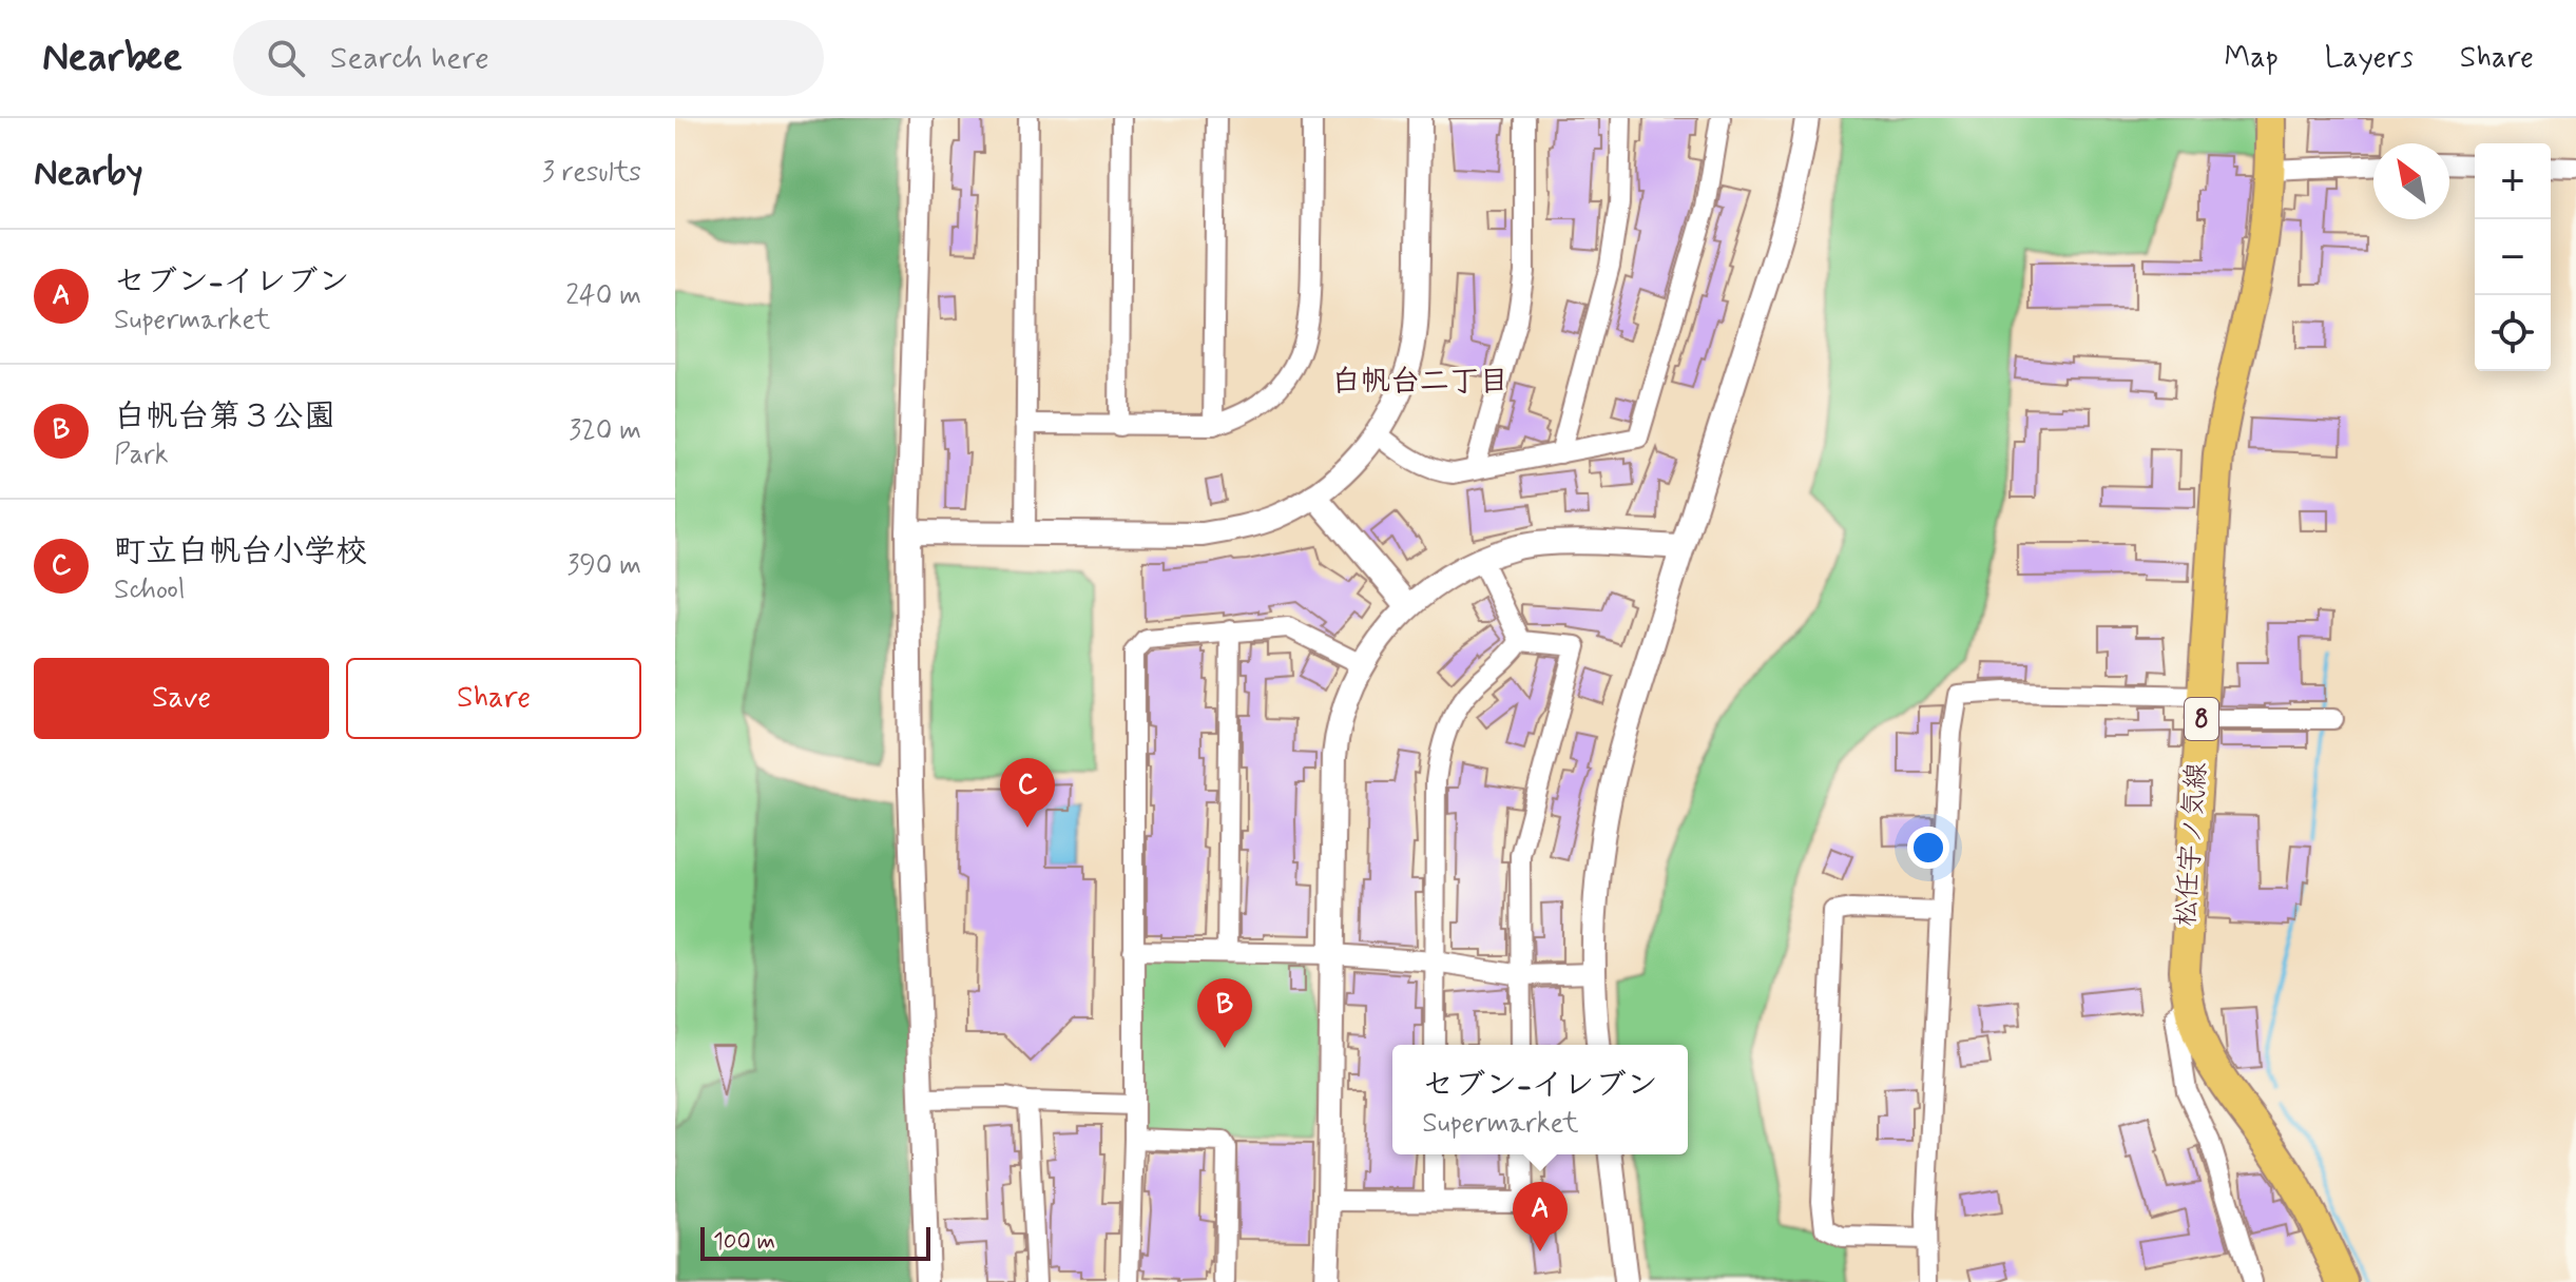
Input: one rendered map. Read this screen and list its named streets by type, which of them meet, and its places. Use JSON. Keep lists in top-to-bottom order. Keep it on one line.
{"streets":{"main road":["8","松任宇ノ気線"]},"districts":["白帆台二丁目"],"scale_bar":"100 m","north":"top left","page":{"header":"Nearbee","search":"Search here","nav":["Map","Layers","Share"],"heading":["Nearby","3 results"],"map_buttons":["+","−"],"list":[{"mark":"A","name":"セブン-イレブン","note":"Supermarket","value":"240 m"},{"mark":"B","name":"白帆台第３公園","note":"Park","value":"320 m"},{"mark":"C","name":"町立白帆台小学校","note":"School","value":"390 m"}],"buttons":["Save","Share"],"pins":["C","B","A"],"popup":["セブン-イレブン","Supermarket"],"scale":"100 m"}}
